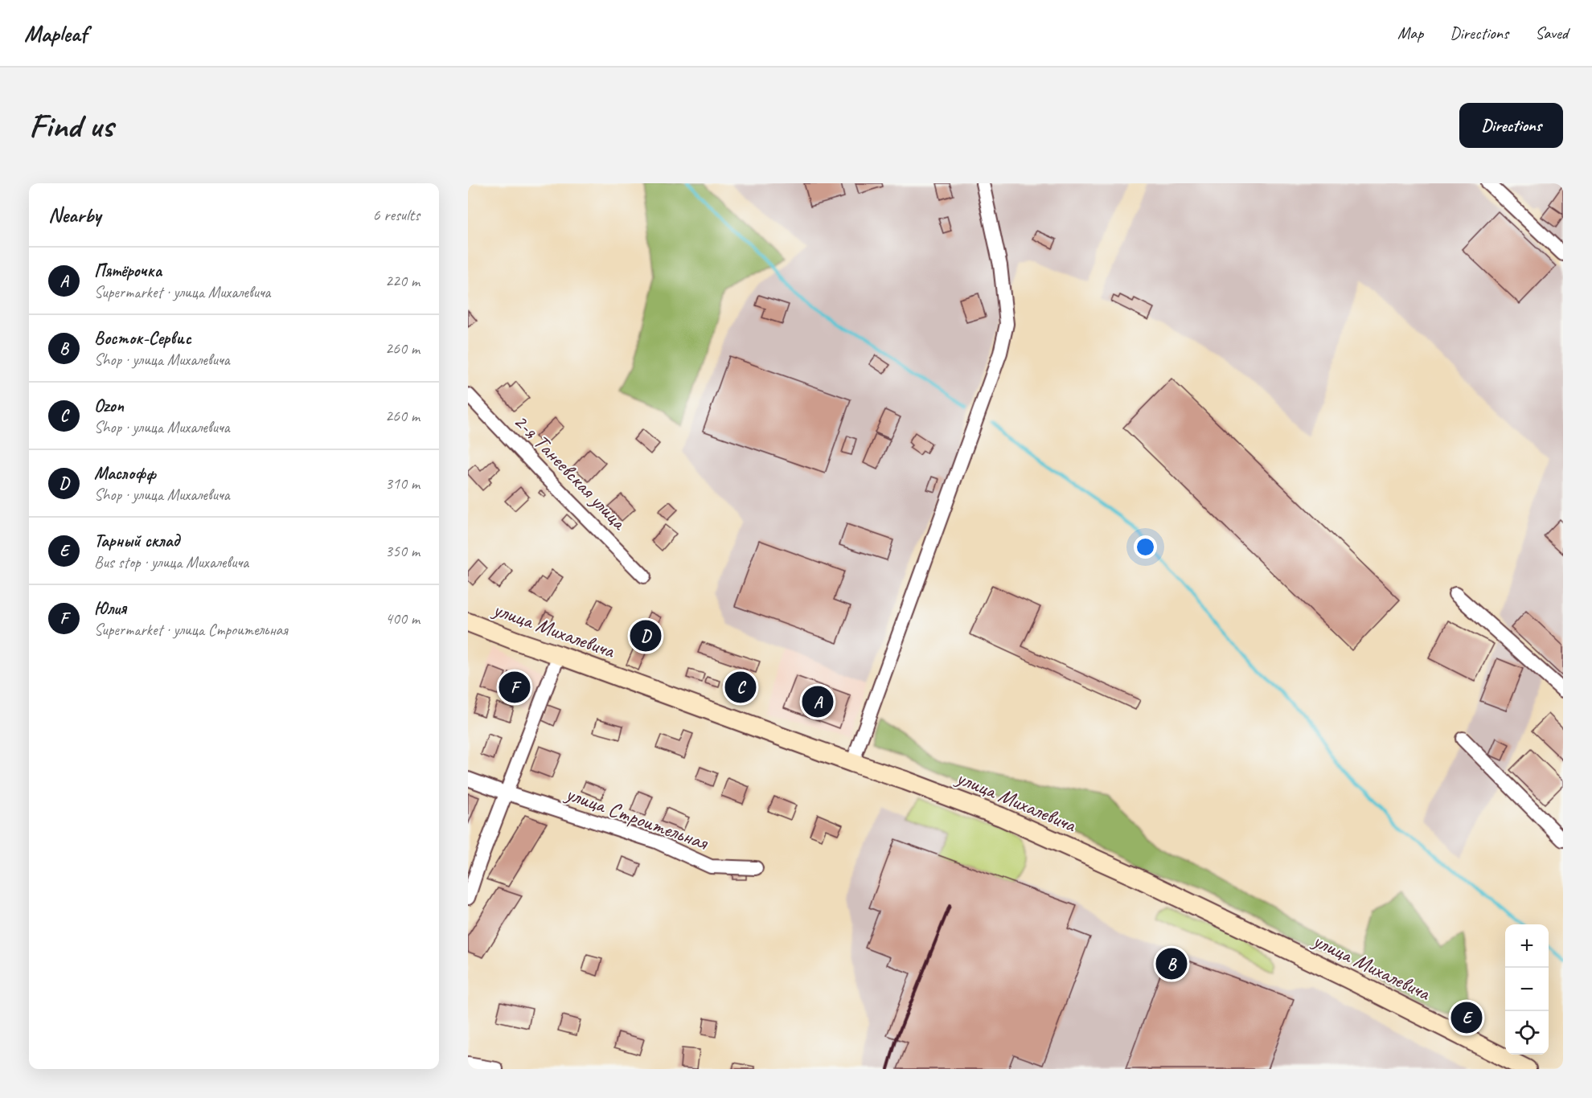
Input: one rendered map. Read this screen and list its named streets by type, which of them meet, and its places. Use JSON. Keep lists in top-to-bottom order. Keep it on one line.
{"streets":{"street":["2-я Танеевская улица","улица Михалевича","улица Строительная"]},"page":{"header":"Mapleaf","nav":["Map","Directions","Saved"],"buttons":"Directions","title":"Find us","heading":["Nearby","6 results"],"list":[{"mark":"A","name":"Пятёрочка","note":"Supermarket · улица Михалевича","value":"220 m"},{"mark":"B","name":"Восток-Сервис","note":"Shop · улица Михалевича","value":"260 m"},{"mark":"C","name":"Ozon","note":"Shop · улица Михалевича","value":"260 m"},{"mark":"D","name":"Маслофф","note":"Shop · улица Михалевича","value":"310 m"},{"mark":"E","name":"Тарный склад","note":"Bus stop · улица Михалевича","value":"350 m"},{"mark":"F","name":"Юлия","note":"Supermarket · улица Строительная","value":"400 m"}],"pins":["D","C","F","A","B","E"],"map_buttons":["+","−"]}}
